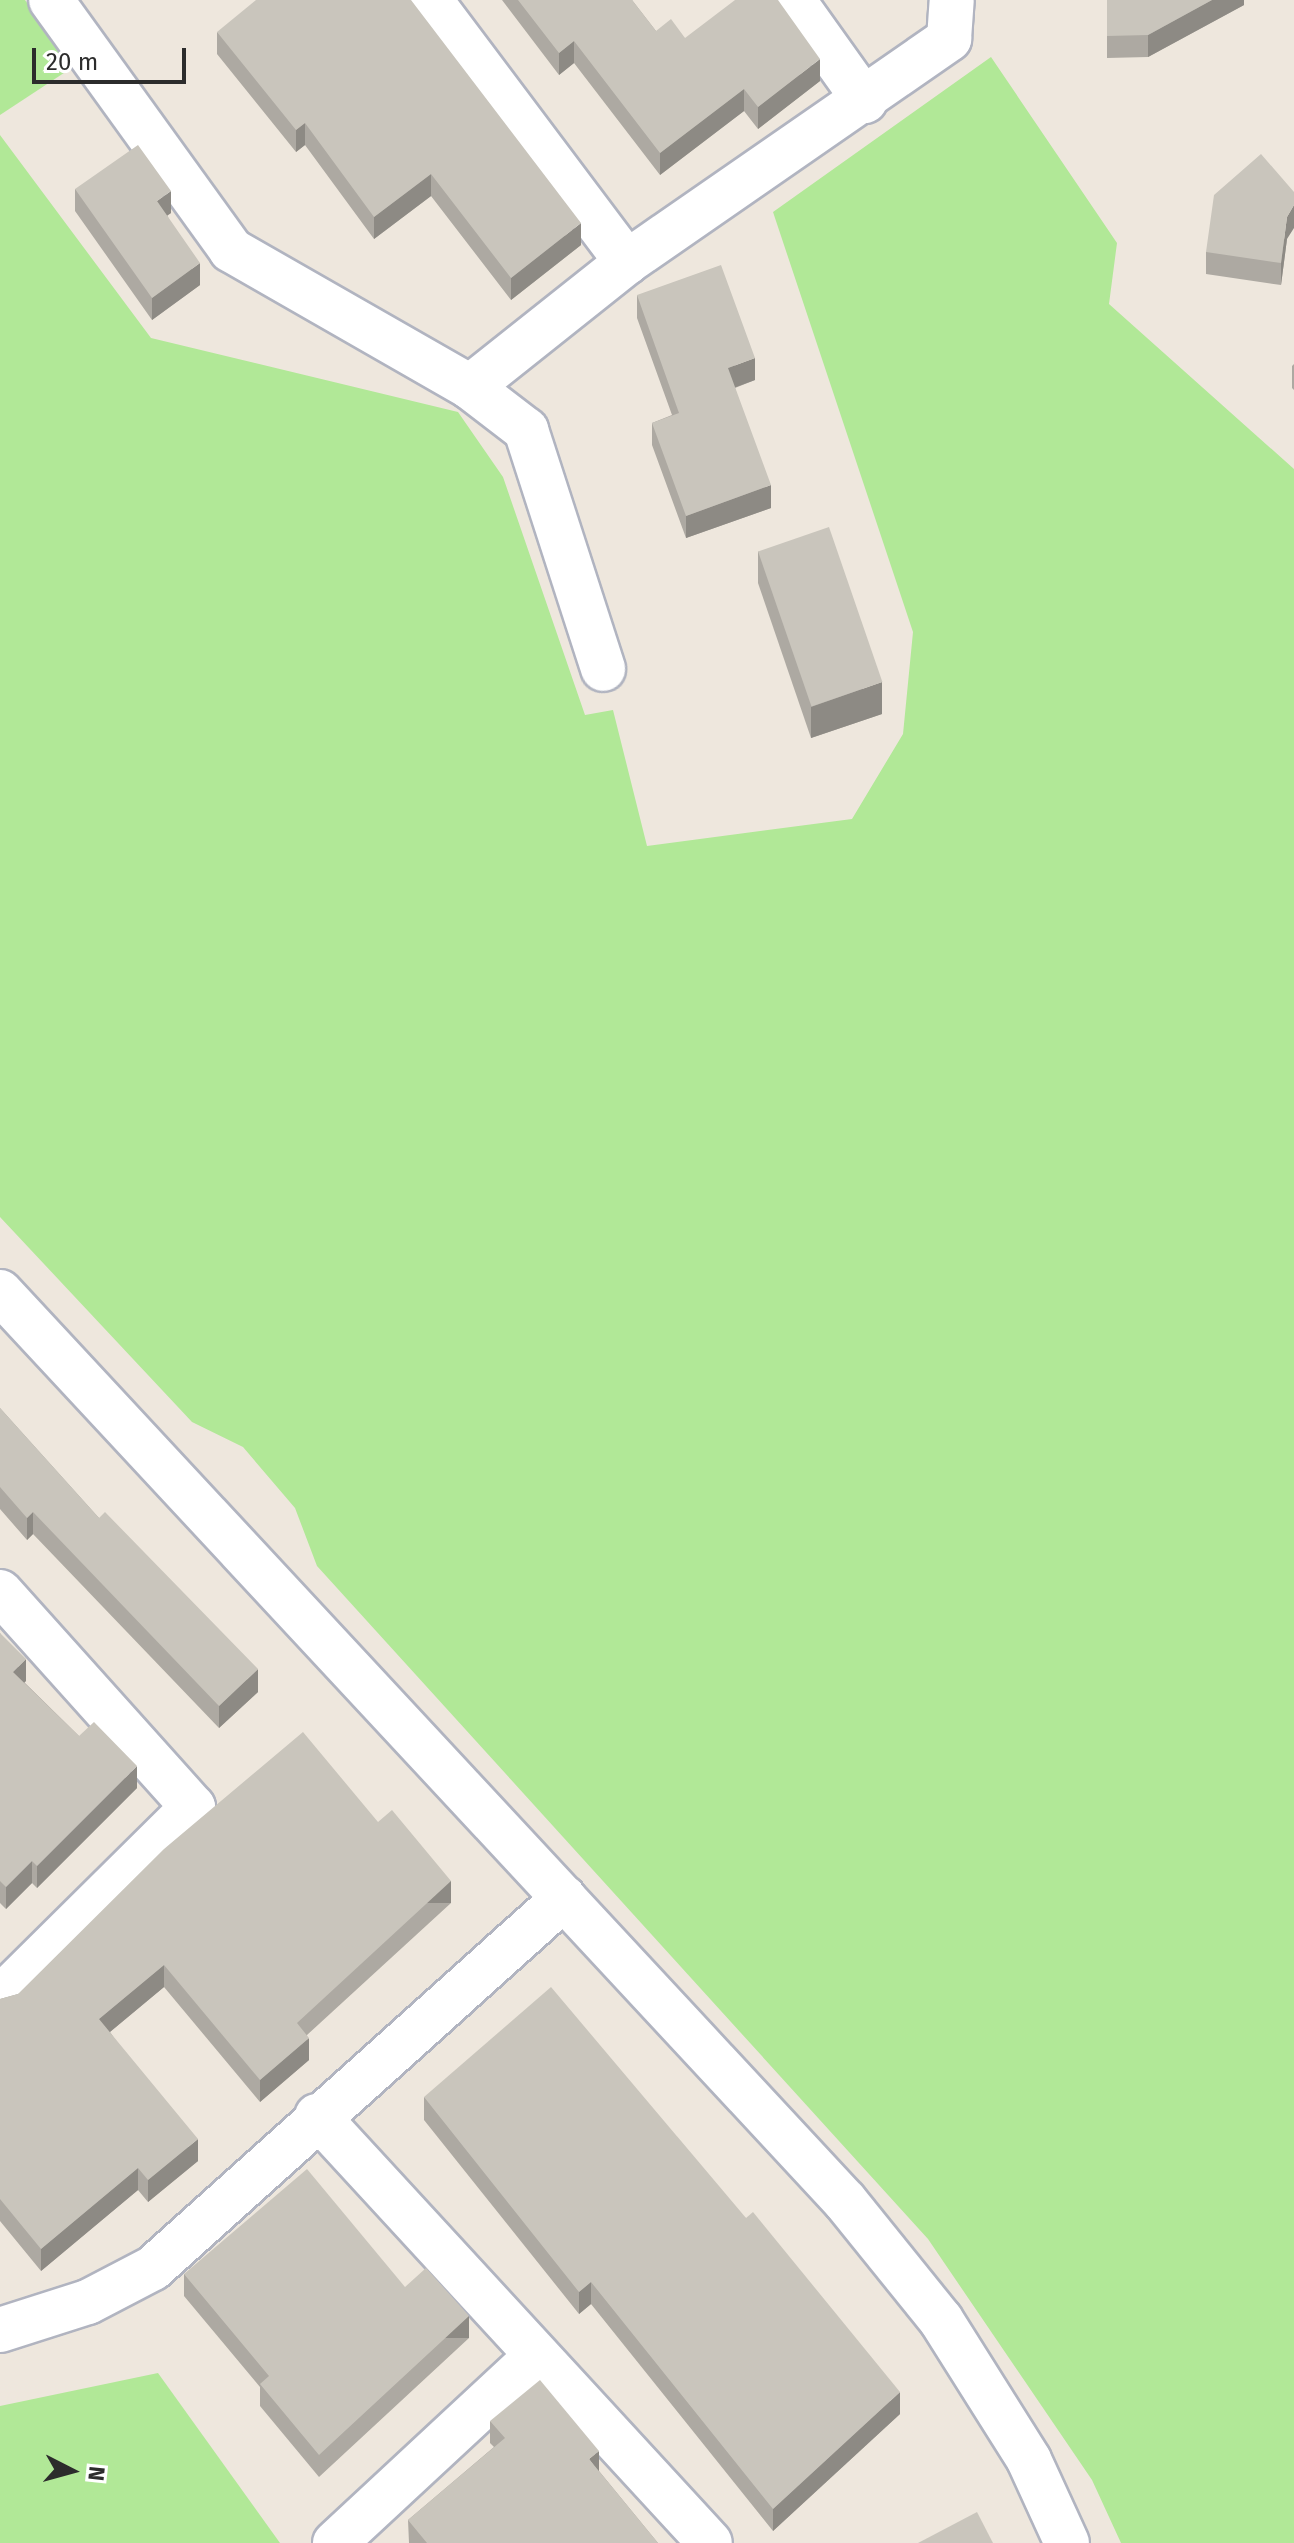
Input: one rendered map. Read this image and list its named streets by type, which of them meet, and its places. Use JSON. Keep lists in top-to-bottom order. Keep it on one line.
{"scale_bar":"20 m","north":"right"}
